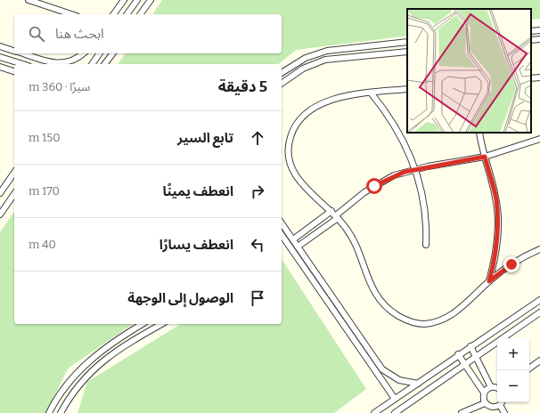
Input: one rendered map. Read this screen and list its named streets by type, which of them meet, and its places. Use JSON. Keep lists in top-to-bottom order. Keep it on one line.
{"page":{"search":"ابحث هنا","heading":["5 دقيقة","سيرًا · 360 m"],"list":[["تابع السير","150 m"],["انعطف يمينًا","170 m"],["انعطف يسارًا","40 m"],"الوصول إلى الوجهة"],"map_buttons":["+","−"]}}
